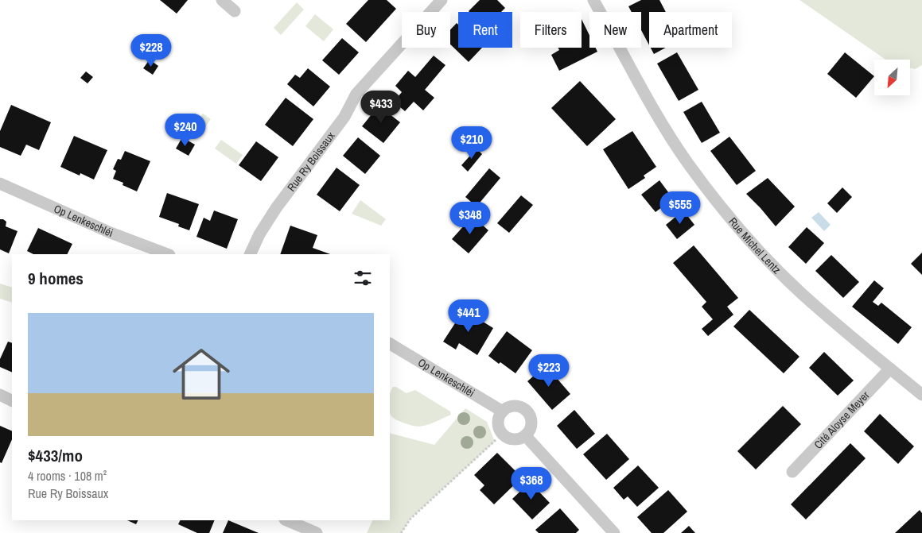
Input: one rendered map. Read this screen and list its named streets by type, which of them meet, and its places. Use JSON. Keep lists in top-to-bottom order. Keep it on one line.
{"streets":{"street":["Rue Ry Boissaux","Op Lenkeschléi","Rue Michel Lentz","Cité Aloyse Meyer"]},"crossings":[["Rue Michel Lentz","Cité Aloyse Meyer"]],"north":"bottom left","page":{"chip":["Buy","Rent","Filters","New","Apartment"],"price":["$228","$433","$240","$210","$555","$348","$441","$223","$368"],"heading":"9 homes","list":[{"name":"$433/mo","note":"4 rooms · 108 m² · Rue Ry Boissaux"}]}}
